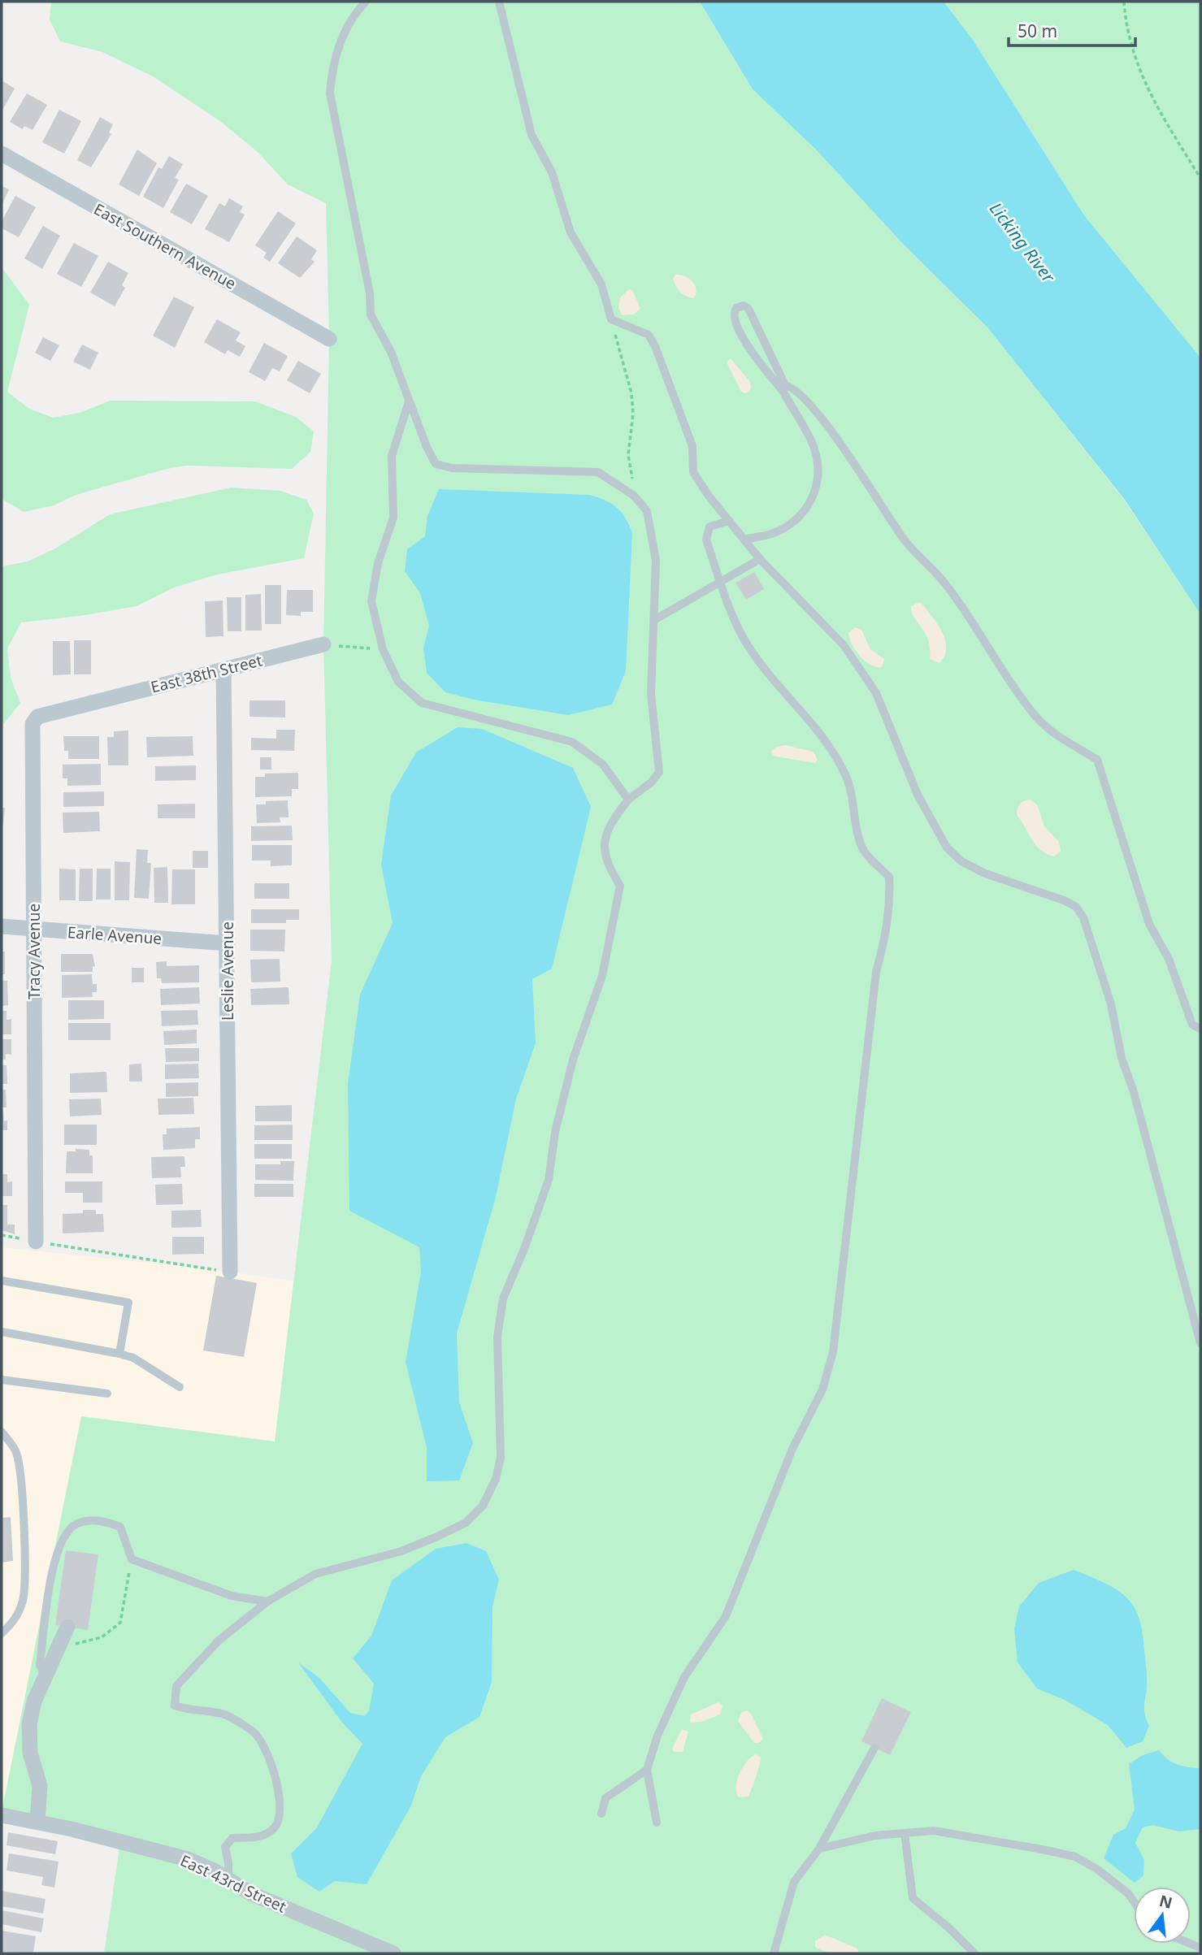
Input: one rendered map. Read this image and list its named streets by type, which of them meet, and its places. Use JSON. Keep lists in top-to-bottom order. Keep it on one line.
{"streets":{"street":["East Southern Avenue","East 38th Street","Earle Avenue","Tracy Avenue","Leslie Avenue","East 43rd Street"]},"crossings":[["East 38th Street","Tracy Avenue"],["East 38th Street","Leslie Avenue"],["Earle Avenue","Tracy Avenue"],["Earle Avenue","Leslie Avenue"]],"water":["Licking River"],"scale_bar":"50 m","north":"top"}
